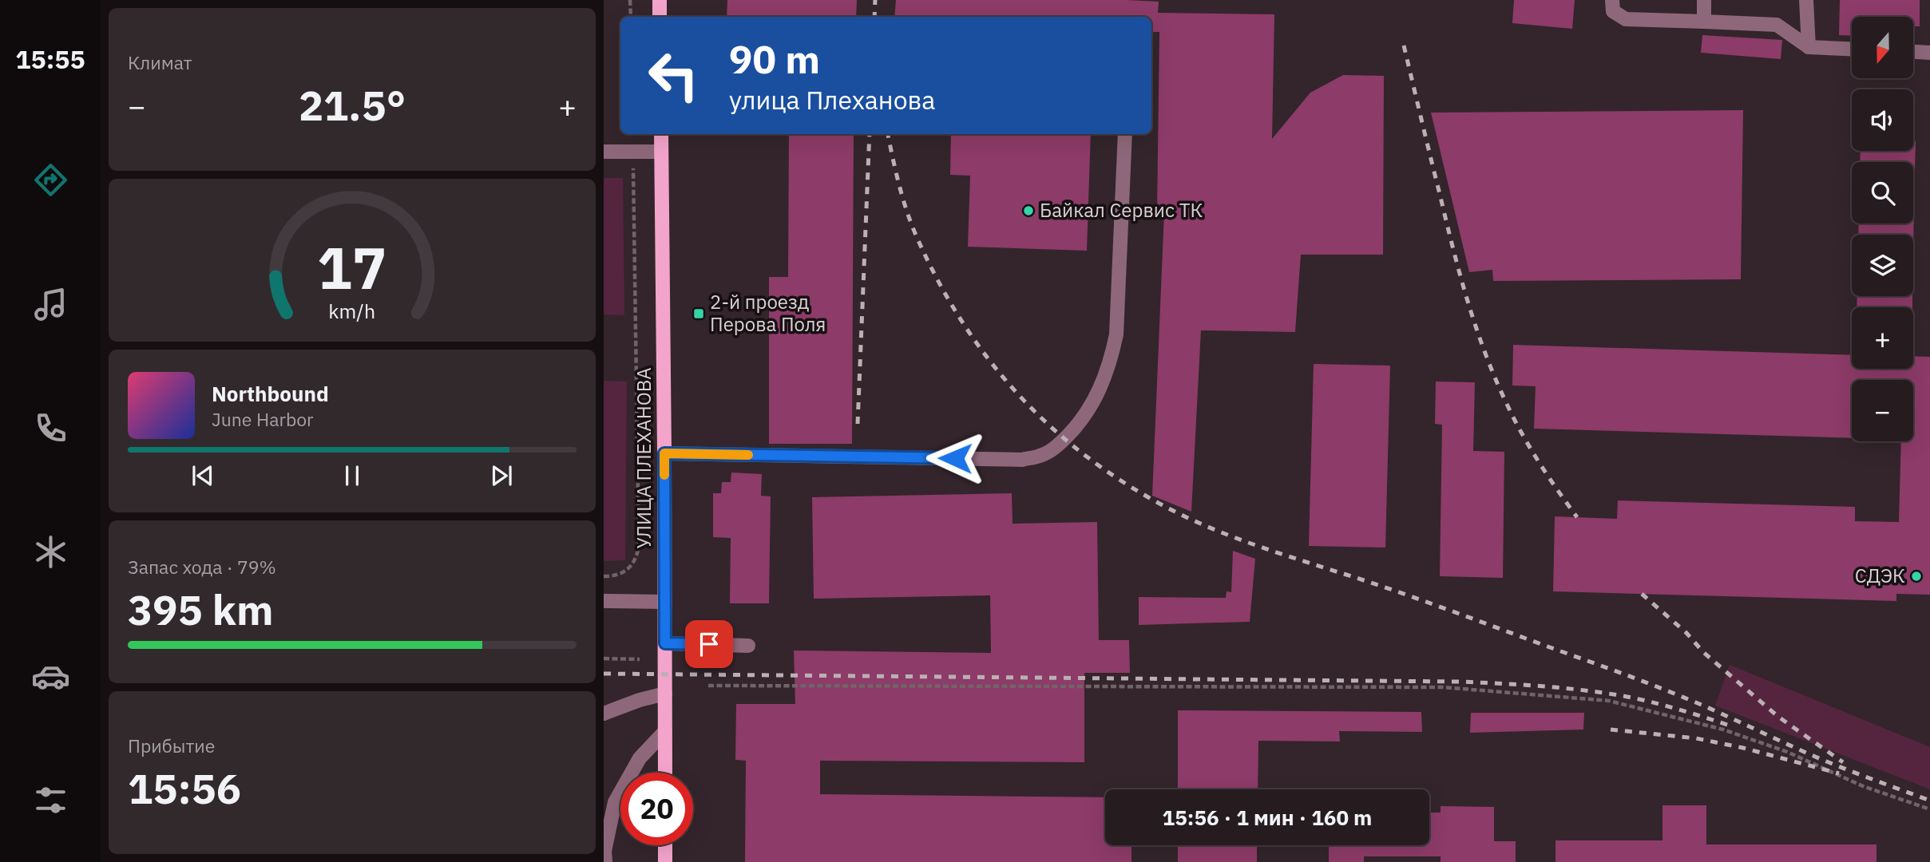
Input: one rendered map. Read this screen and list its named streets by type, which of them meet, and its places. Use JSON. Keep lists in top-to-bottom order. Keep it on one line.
{"streets":{"main road":["УЛИЦА ПЛЕХАНОВА"]},"places":{"other":["Байкал Сервис ТК","СДЭК"],"transit":["2-й проезд Перова Поля"]},"north":"bottom","page":{"tabs":"15:55","tile":["Климат",["Запас хода · 79%","395 km"],["Прибытие","15:56"]],"map_buttons":["+","−"],"turn":["90 m","улица Плеханова"],"heat":["−","21.5°","+"],"song":["Northbound","June Harbor"],"limit":"20","trip":"15:56 · 1 мин · 160 m","gauge":["17","km/h"]}}
